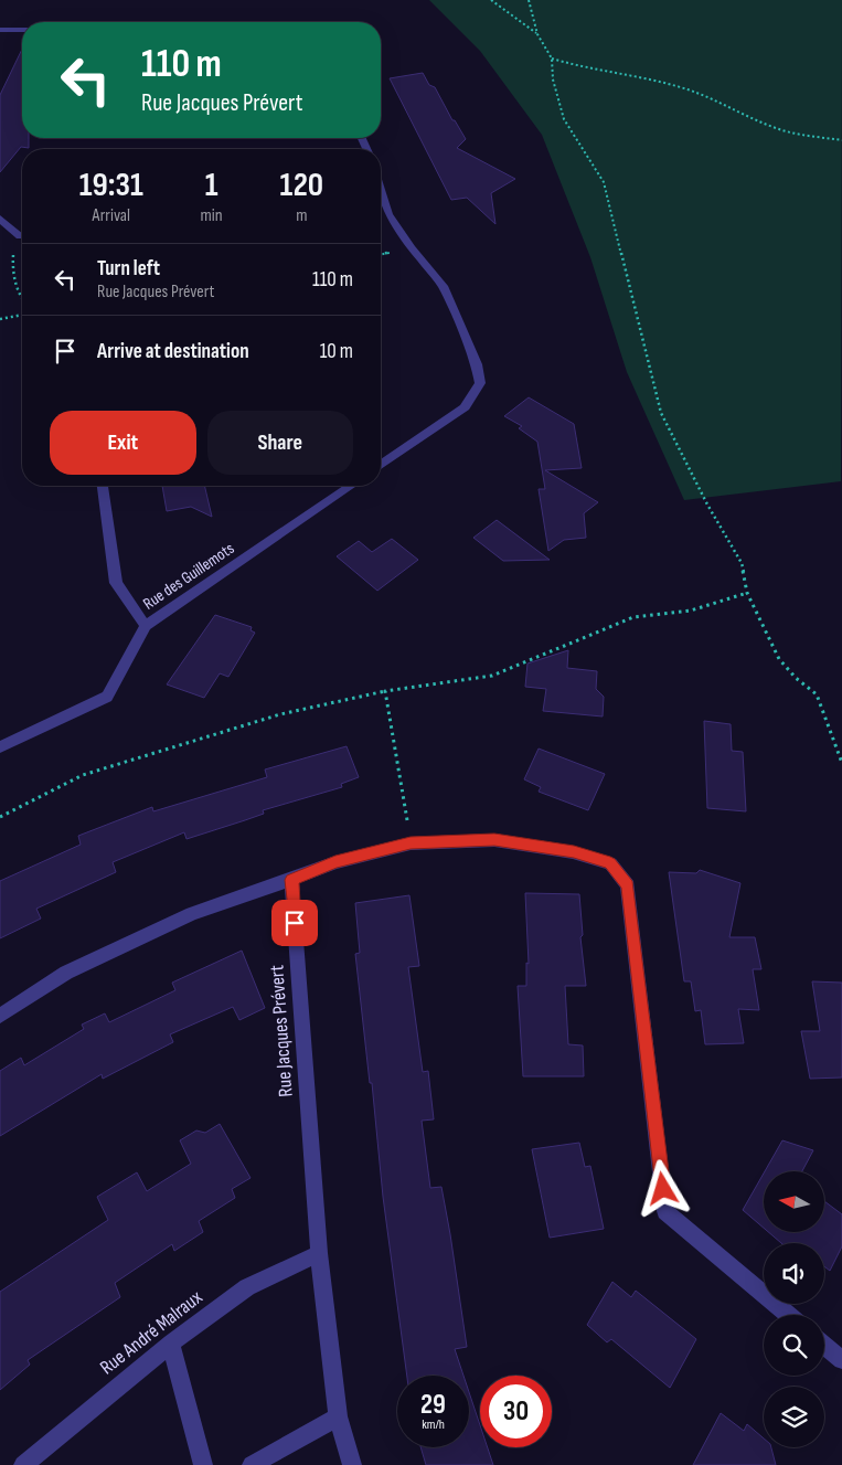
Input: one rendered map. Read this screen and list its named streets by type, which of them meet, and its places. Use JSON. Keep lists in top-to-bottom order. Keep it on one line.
{"streets":{"street":["Rue des Guillemots","Rue Jacques Prévert","Rue André Malraux"]},"crossings":[["Rue Jacques Prévert","Rue André Malraux"]],"north":"left","page":{"turn":["110 m","Rue Jacques Prévert"],"eta":["19:31","Arrival","1","min","120","m"],"list":[{"name":"Turn left","note":"Rue Jacques Prévert","value":"110 m"},{"name":"Arrive at destination","value":"10 m"}],"buttons":["Exit","Share"],"speed":"29 km/h","limit":"30"}}
